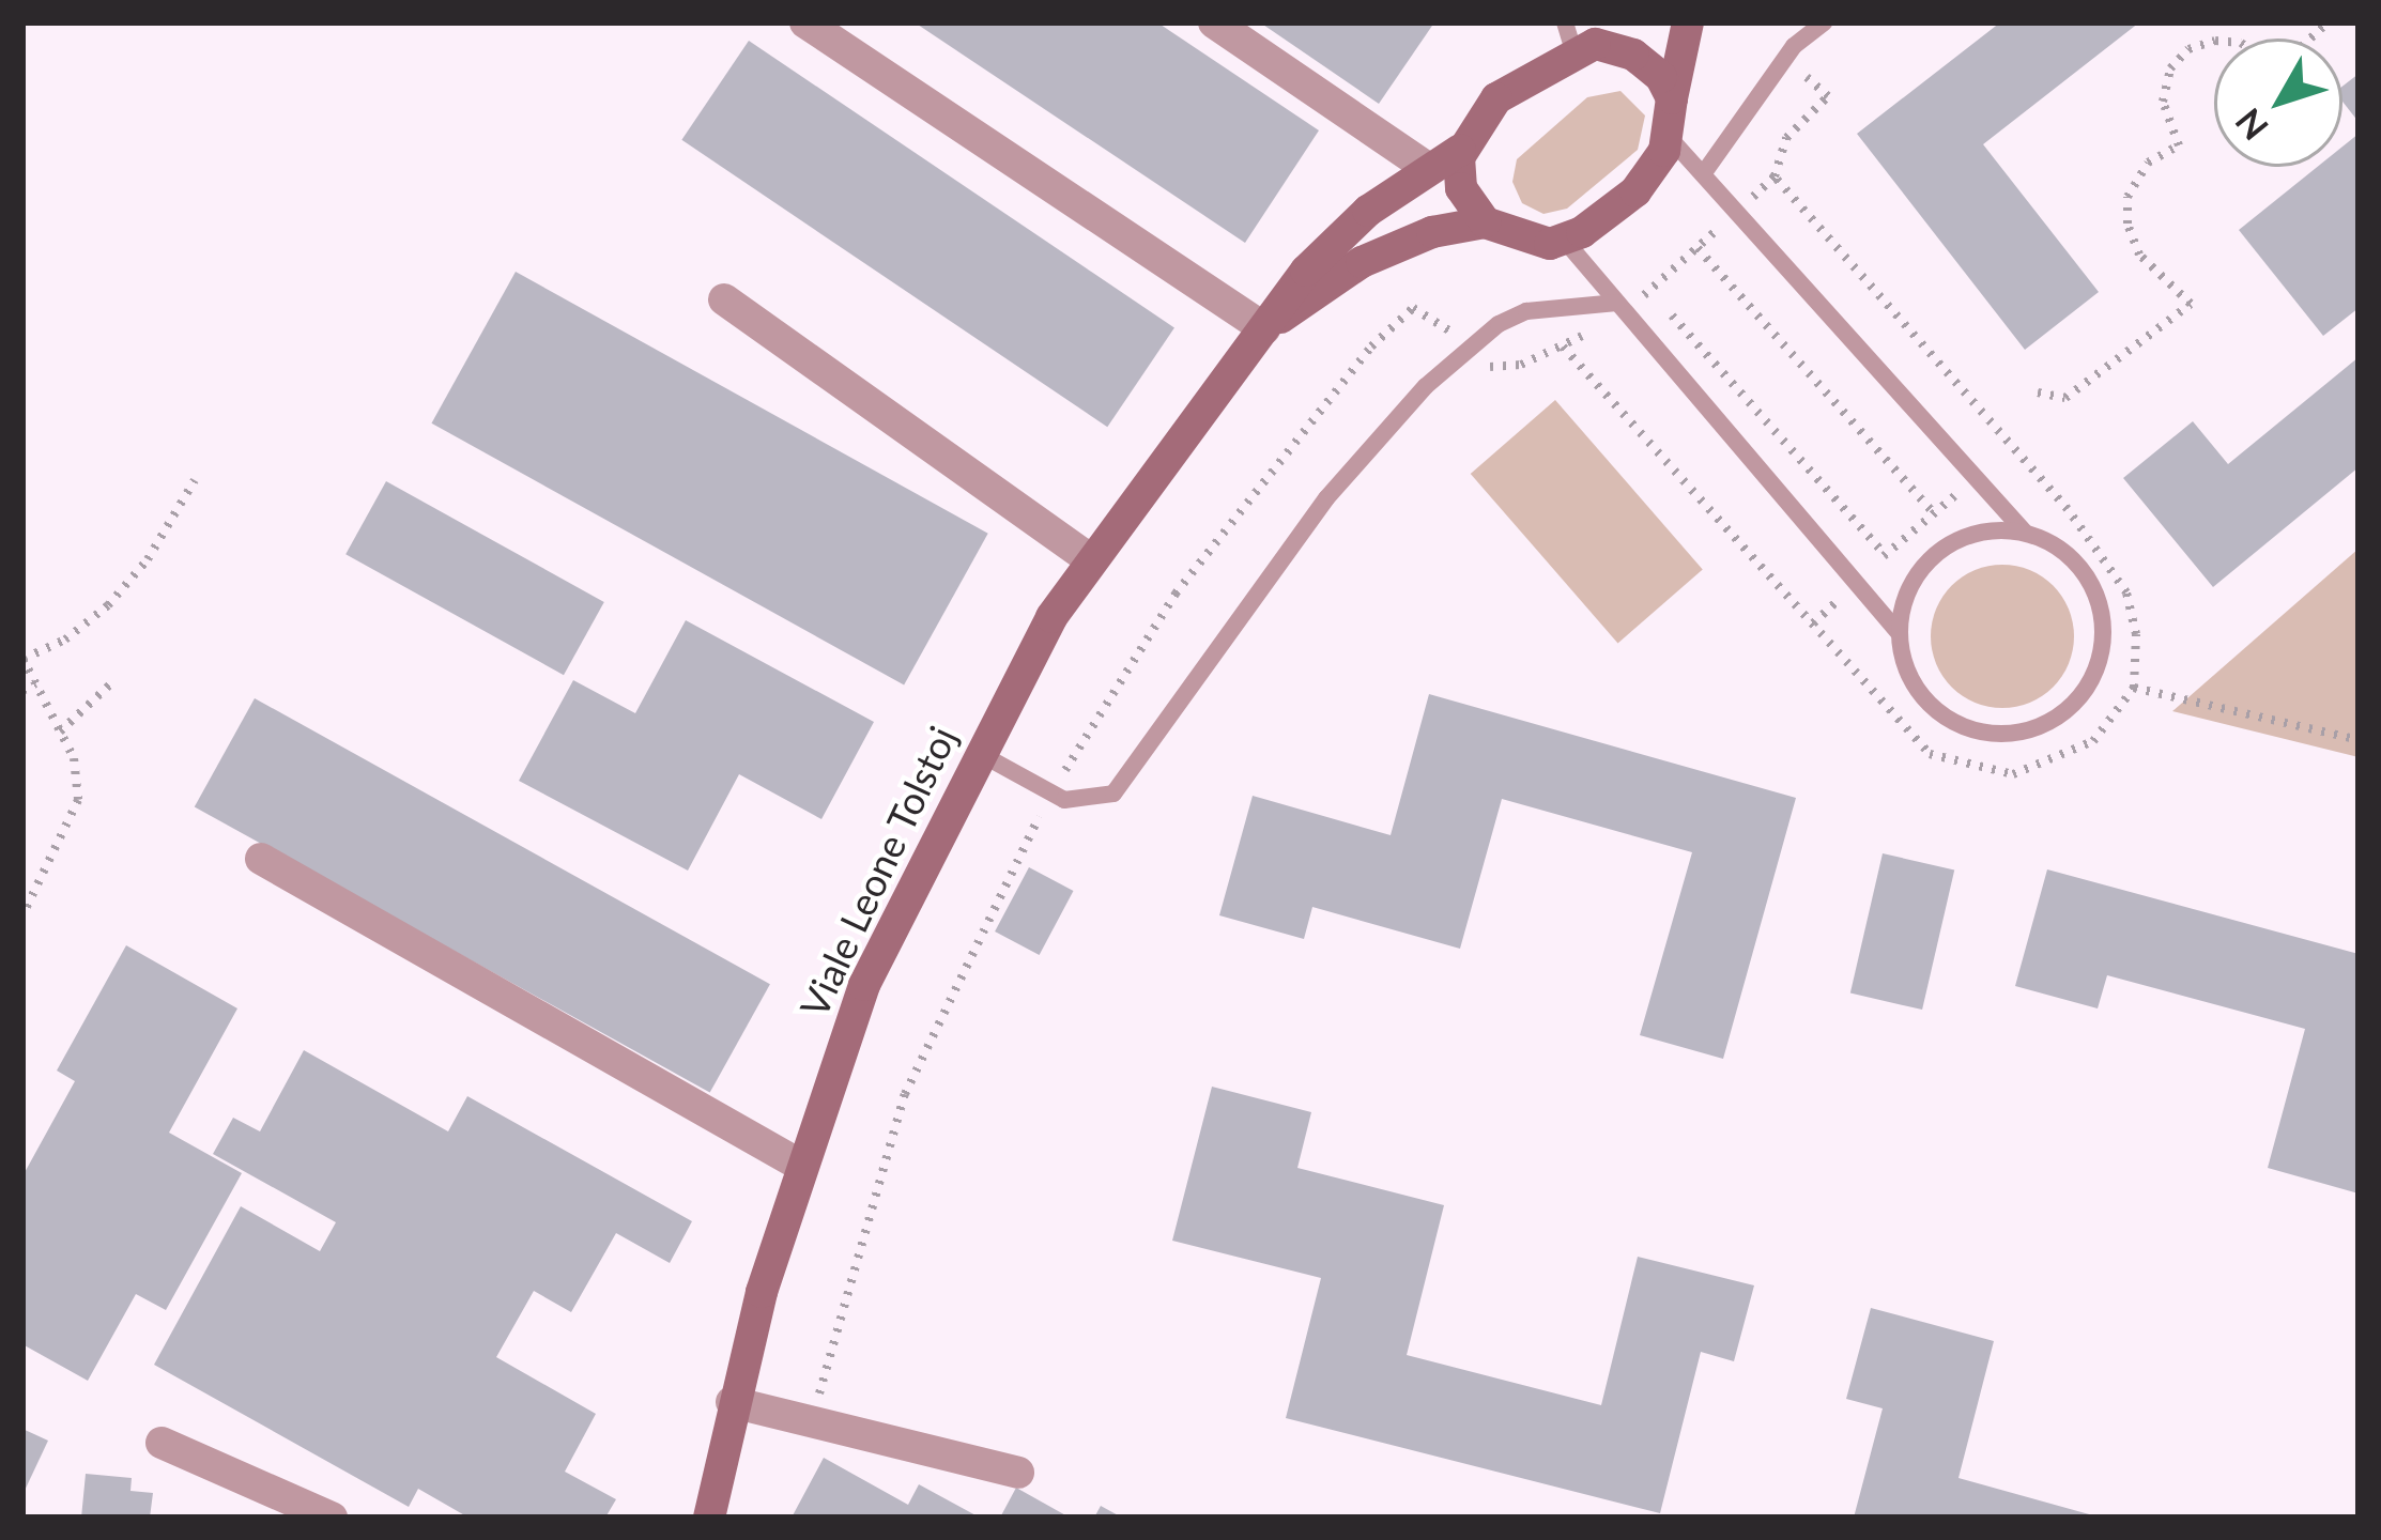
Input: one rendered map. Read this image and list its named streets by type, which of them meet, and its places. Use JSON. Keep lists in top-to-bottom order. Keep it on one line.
{"streets":{"street":["Viale Leone Tolstoj"]},"north":"bottom left"}
